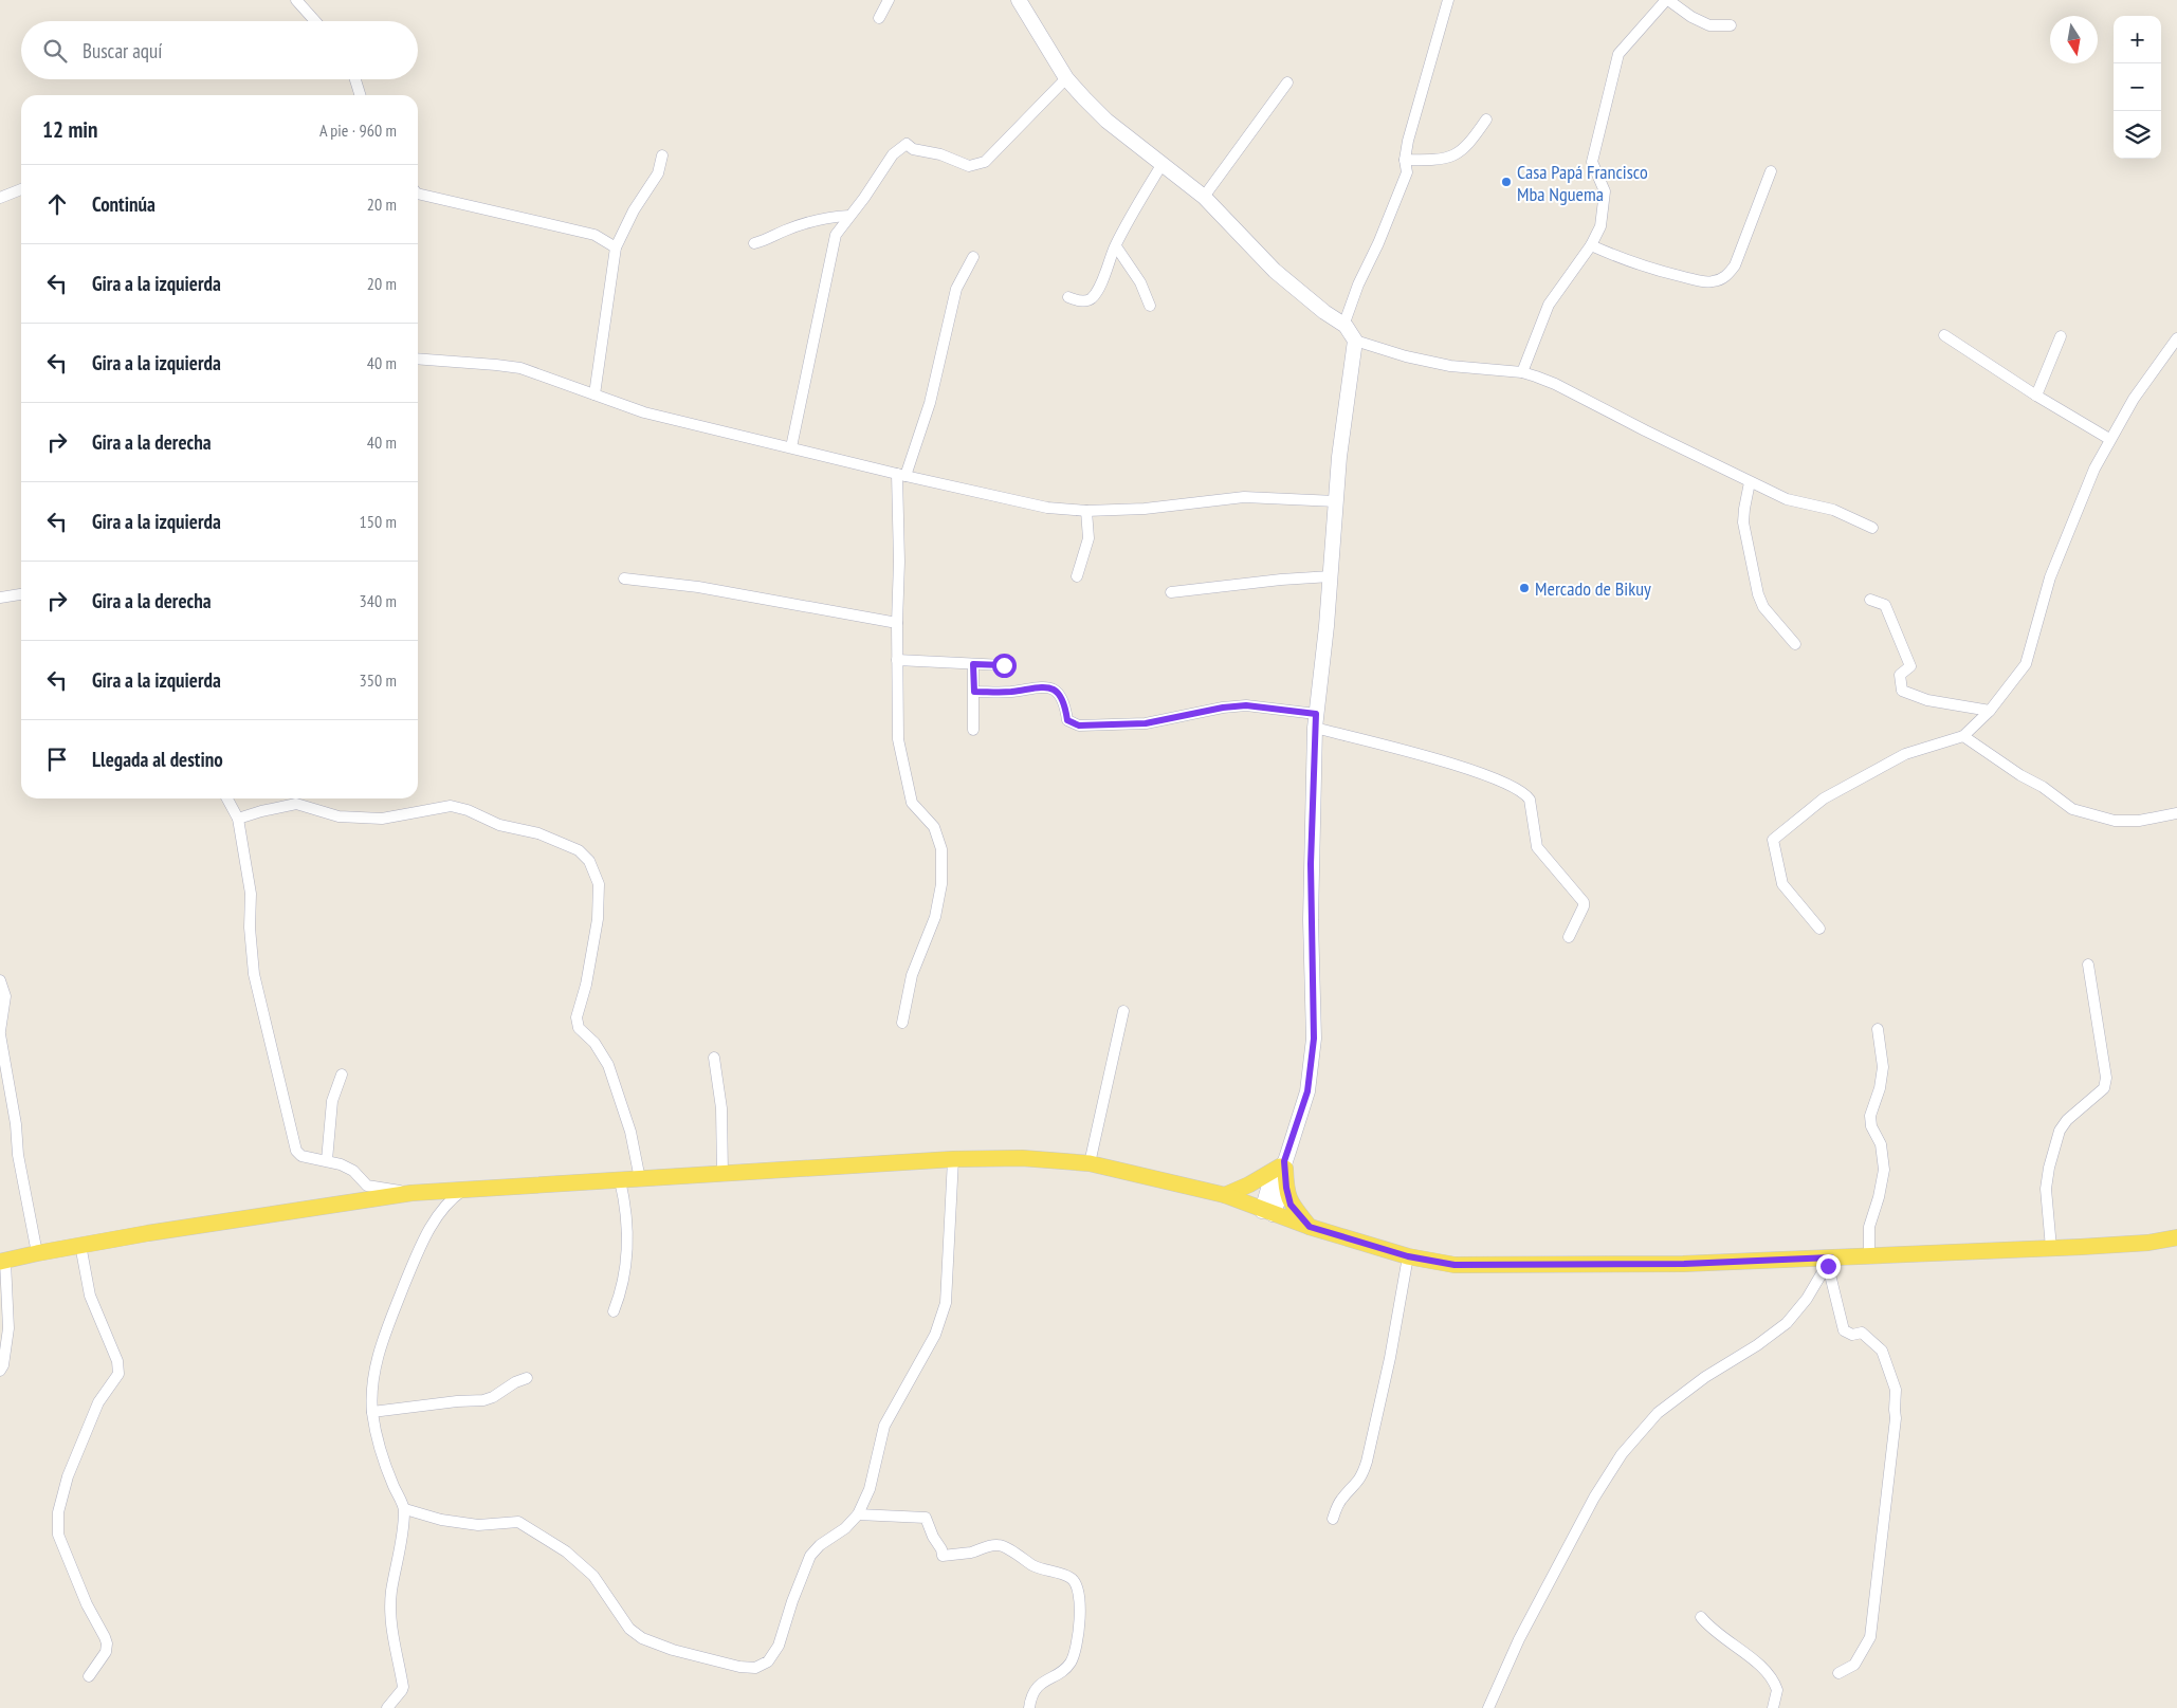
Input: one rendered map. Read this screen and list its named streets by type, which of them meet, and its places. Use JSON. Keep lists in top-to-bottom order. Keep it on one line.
{"places":["Casa Papá Francisco Mba Nguema","Mercado de Bikuy"],"north":"bottom","page":{"map_buttons":["+","−"],"search":"Buscar aquí","heading":["12 min","A pie · 960 m"],"list":[["Continúa","20 m"],["Gira a la izquierda","20 m"],["Gira a la izquierda","40 m"],["Gira a la derecha","40 m"],["Gira a la izquierda","150 m"],["Gira a la derecha","340 m"],["Gira a la izquierda","350 m"],"Llegada al destino"]}}
